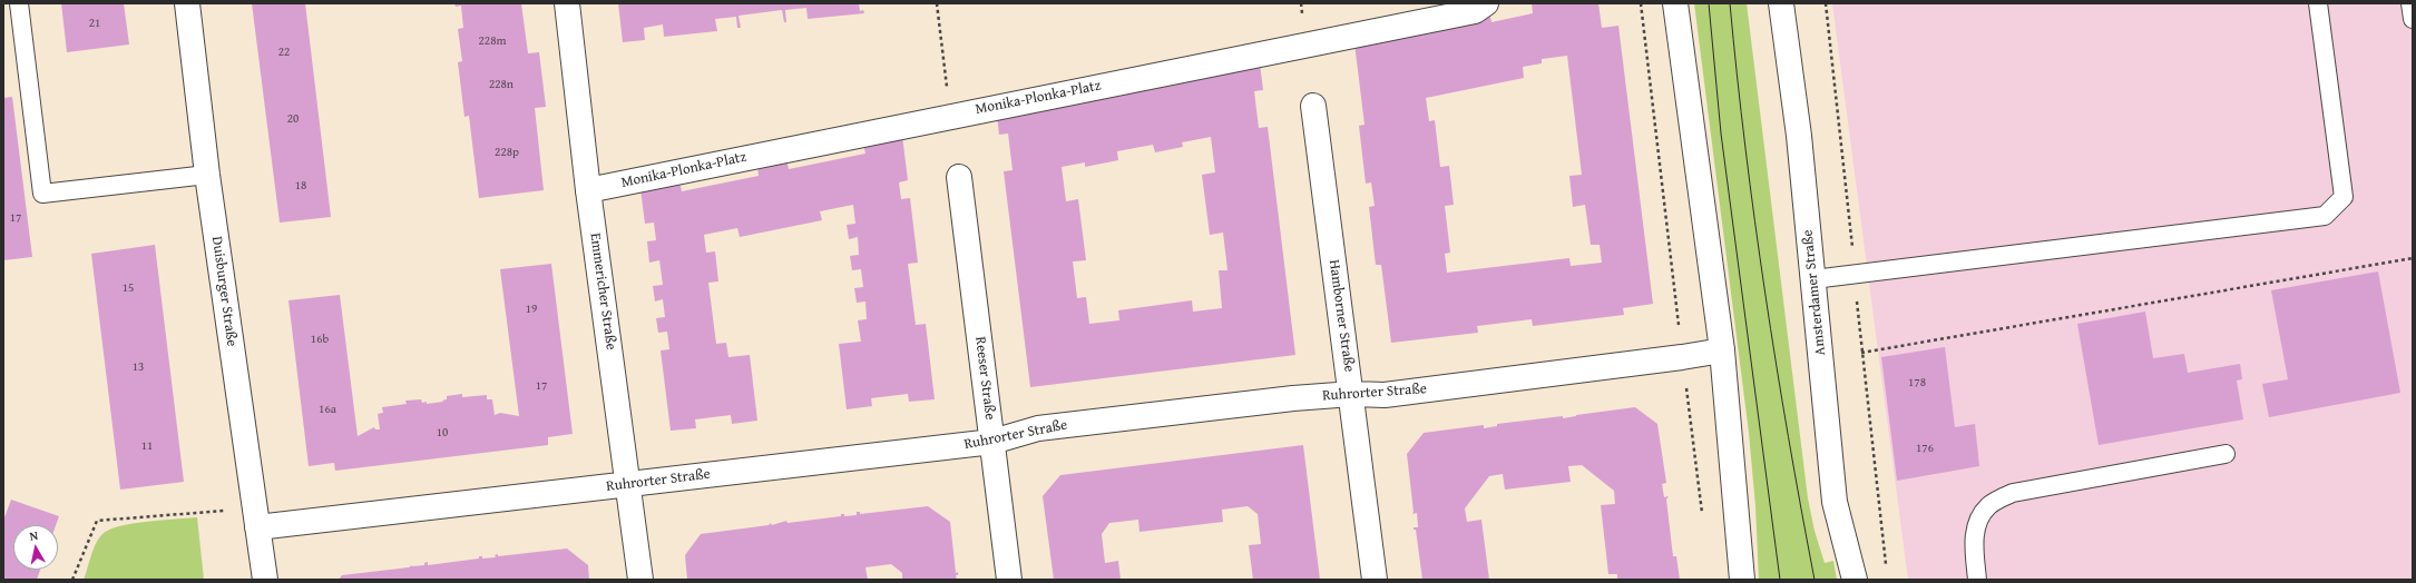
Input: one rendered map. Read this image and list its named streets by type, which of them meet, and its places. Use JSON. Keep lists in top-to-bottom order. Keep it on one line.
{"streets":{"street":["Monika-Plonka-Platz","Duisburger Straße","Emmericher Straße","Amsterdamer Straße","Hamborner Straße","Reeser Straße","Ruhrorter Straße"]},"crossings":[["Monika-Plonka-Platz","Emmericher Straße"],["Duisburger Straße","Ruhrorter Straße"],["Emmericher Straße","Ruhrorter Straße"],["Hamborner Straße","Ruhrorter Straße"],["Reeser Straße","Ruhrorter Straße"]],"house_numbers":["21","228m","22","228n","20","228p","18","17","15","19","16b","13","178","17","16a","10","11","176"],"north":"top"}
